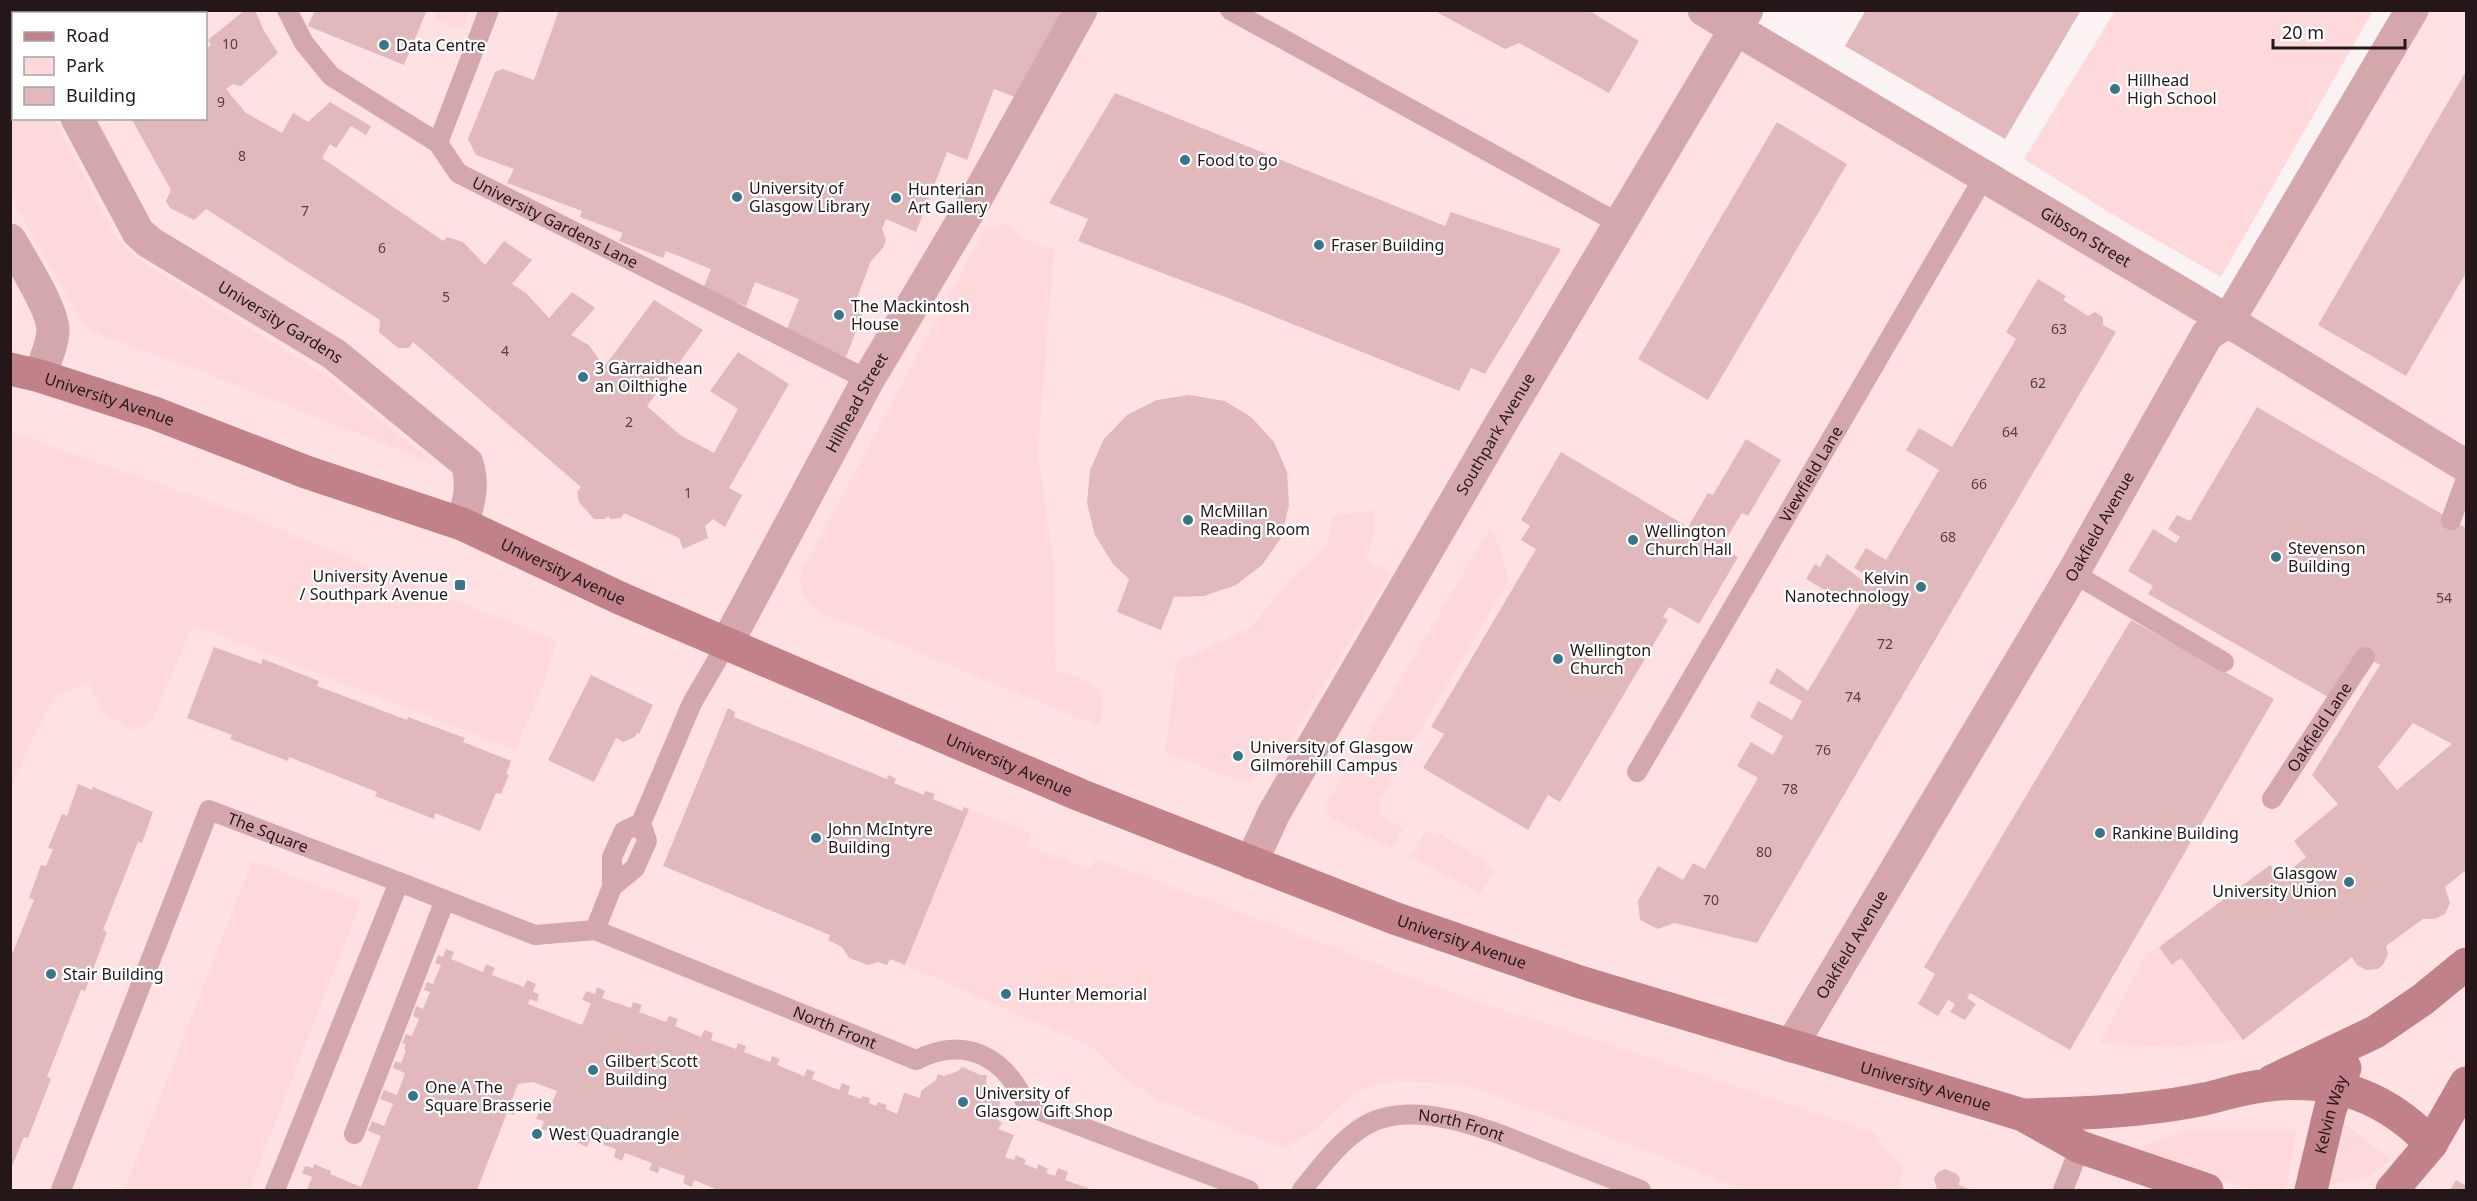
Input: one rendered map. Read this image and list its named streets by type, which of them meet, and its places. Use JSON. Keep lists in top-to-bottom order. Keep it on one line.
{"streets":{"street":["Gibson Street","University Gardens","University Avenue","Hillhead Street","Southpark Avenue","Oakfield Avenue","Kelvin Way"],"lane":["University Gardens Lane","Viewfield Lane","Oakfield Lane","The Square","North Front"]},"crossings":[["University Gardens Lane","Hillhead Street"],["Gibson Street","Southpark Avenue"],["Gibson Street","Viewfield Lane"],["Gibson Street","Oakfield Avenue"],["University Gardens","University Avenue"],["University Avenue","Hillhead Street"],["University Avenue","Southpark Avenue"],["University Avenue","Oakfield Avenue"],["University Avenue","Kelvin Way"],["The Square","North Front"]],"places":{"other":["Data Centre","Hillhead High School","Food to go","University of Glasgow Library","Hunterian Art Gallery","Fraser Building","The Mackintosh House","3 Gàrraidhean an Oilthighe","McMillan Reading Room","Wellington Church Hall","Stevenson Building","Kelvin Nanotechnology","Wellington Church","University of Glasgow Gilmorehill Campus","Rankine Building","John McIntyre Building","Glasgow University Union","Stair Building","Hunter Memorial","Gilbert Scott Building","One A The Square Brasserie","University of Glasgow Gift Shop","West Quadrangle"],"transit":["University Avenue / Southpark Avenue"]},"house_numbers":["10","9","8","7","6","5","63","4","62","2","64","66","1","68","54","72","74","76","78","80","70"],"legend":["Road","Park","Building"],"scale_bar":"20 m"}
